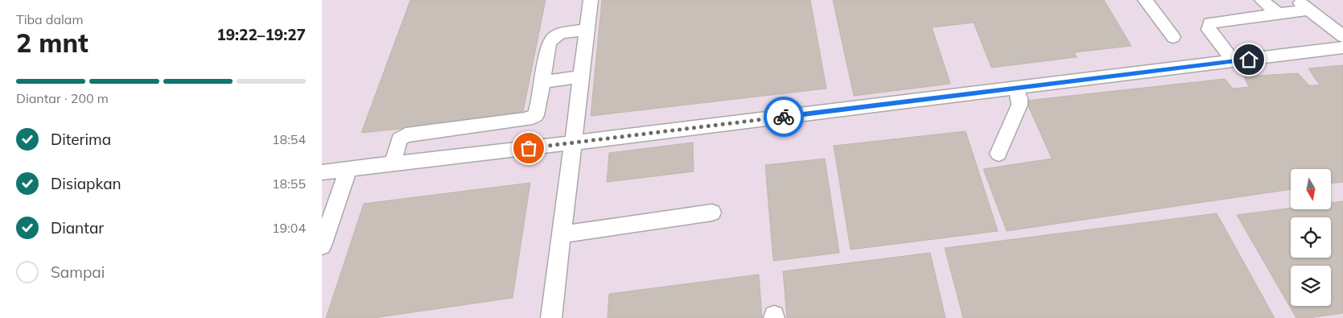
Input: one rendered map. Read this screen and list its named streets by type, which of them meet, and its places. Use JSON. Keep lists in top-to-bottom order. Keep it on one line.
{"north":"bottom","page":{"heading":["2 mnt","Tiba dalam","19:22–19:27"],"bar":"Diantar · 200 m","list":[["Diterima","18:54"],["Disiapkan","18:55"],["Diantar","19:04"],"Sampai"]}}
